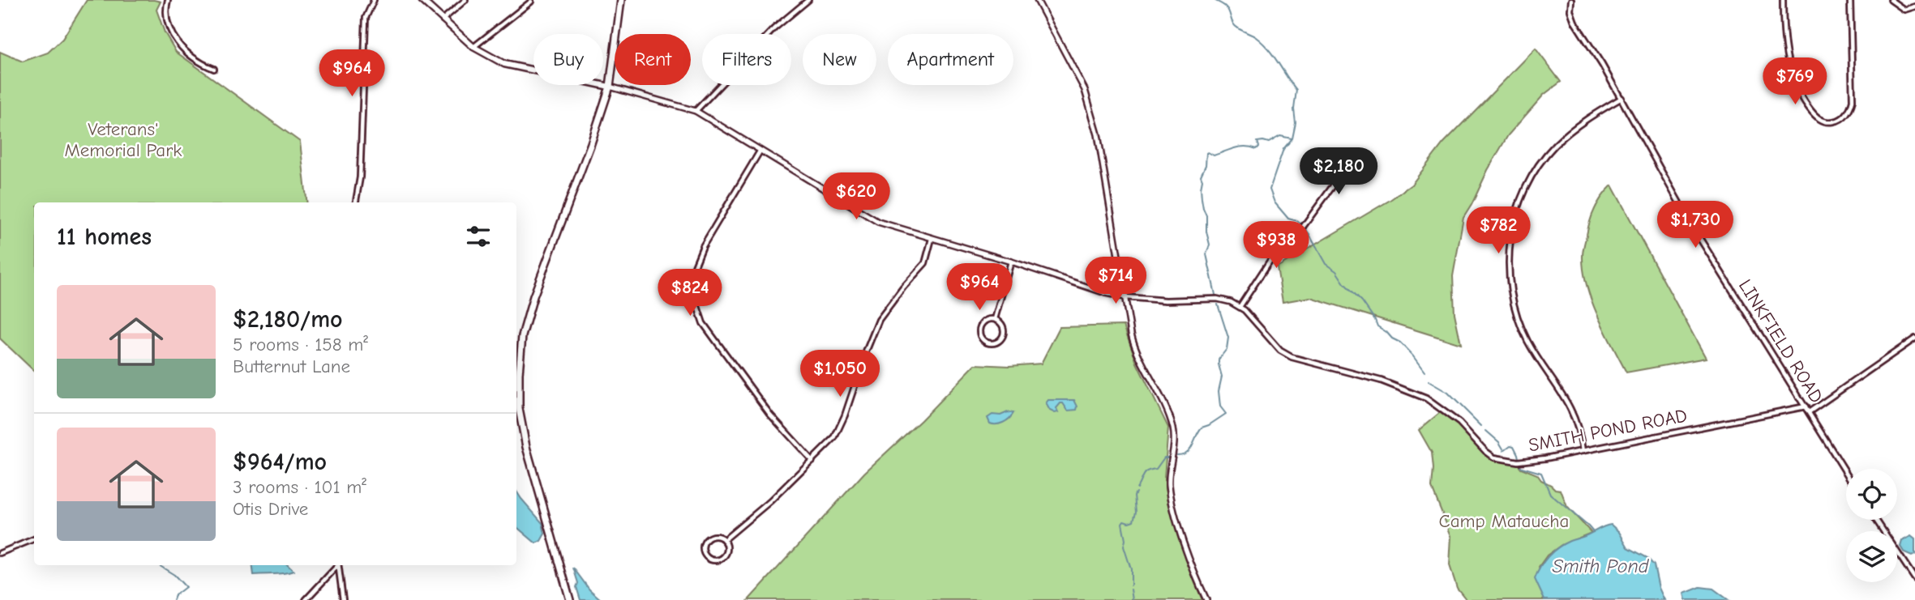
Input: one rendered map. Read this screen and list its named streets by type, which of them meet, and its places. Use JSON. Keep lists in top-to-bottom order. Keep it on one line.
{"streets":{"street":["LINKFIELD ROAD","SMITH POND ROAD"]},"crossings":[["LINKFIELD ROAD","SMITH POND ROAD"]],"water":["Smith Pond"],"parks":["Veterans' Memorial Park","Camp Mataucha"],"page":{"chip":["Buy","Rent","Filters","New","Apartment"],"price":["$964","$769","$2,180","$620","$1,730","$782","$938","$714","$964","$824","$1,050"],"heading":"11 homes","list":[{"name":"$2,180/mo","note":"5 rooms · 158 m² · Butternut Lane"},{"name":"$964/mo","note":"3 rooms · 101 m² · Otis Drive"}]}}
